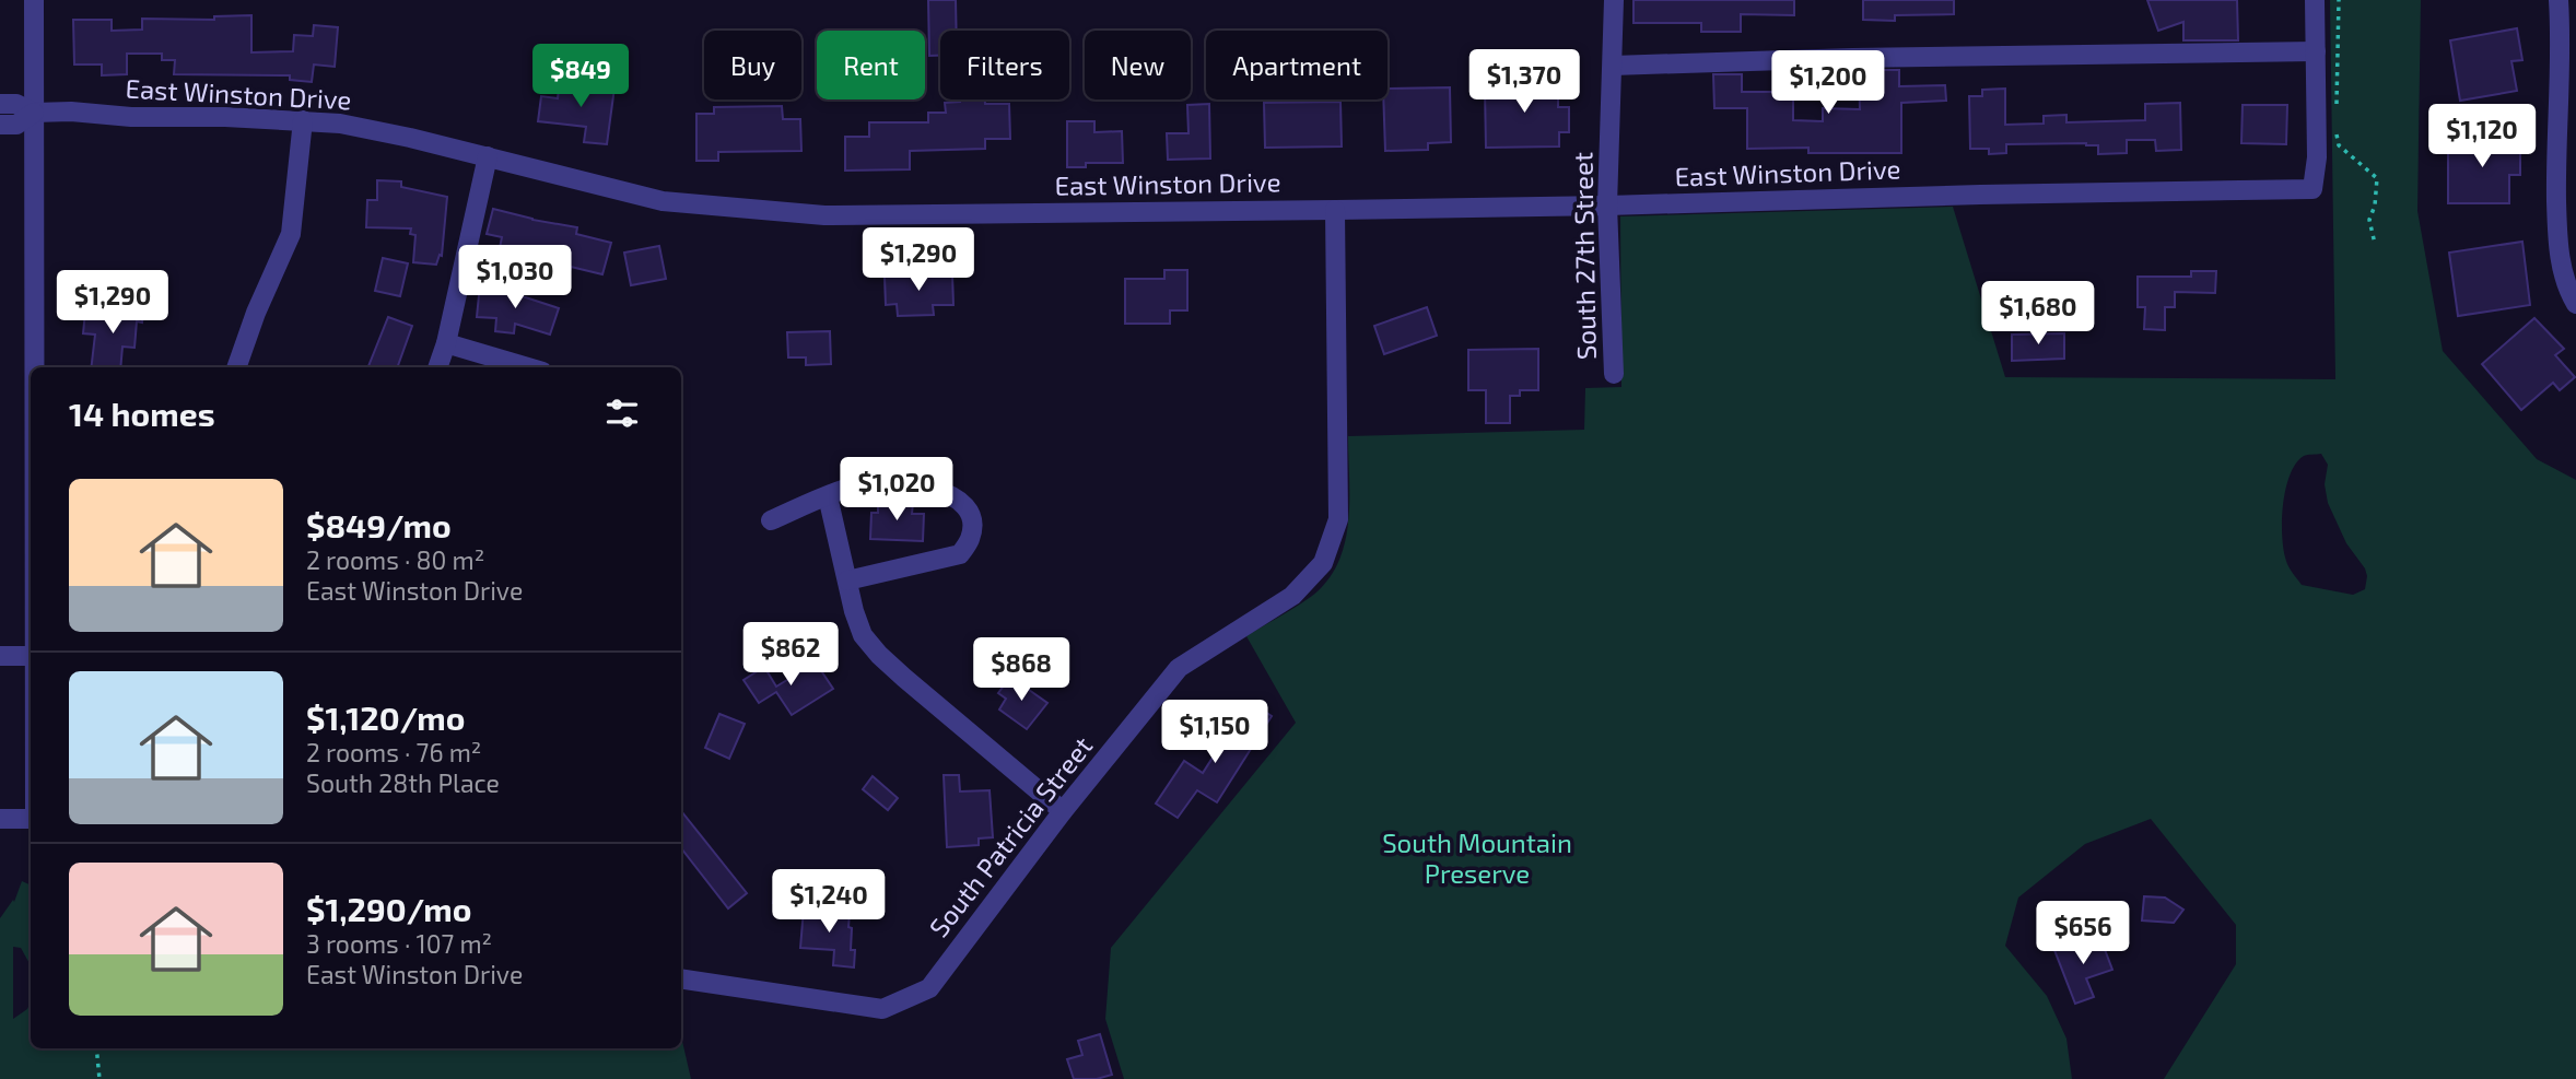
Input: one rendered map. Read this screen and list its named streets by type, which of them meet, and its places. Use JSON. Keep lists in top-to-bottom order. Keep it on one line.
{"streets":{"street":["East Winston Drive","South 27th Street","South Patricia Street"]},"crossings":[["East Winston Drive","South 27th Street"],["East Winston Drive","South Patricia Street"]],"parks":["South Mountain Preserve"],"page":{"chip":["Buy","Rent","Filters","New","Apartment"],"price":["$849","$1,370","$1,200","$1,120","$1,290","$1,030","$1,290","$1,680","$1,020","$862","$868","$1,150","$1,240","$656"],"heading":"14 homes","list":[{"name":"$849/mo","note":"2 rooms · 80 m² · East Winston Drive"},{"name":"$1,120/mo","note":"2 rooms · 76 m² · South 28th Place"},{"name":"$1,290/mo","note":"3 rooms · 107 m² · East Winston Drive"}]}}
